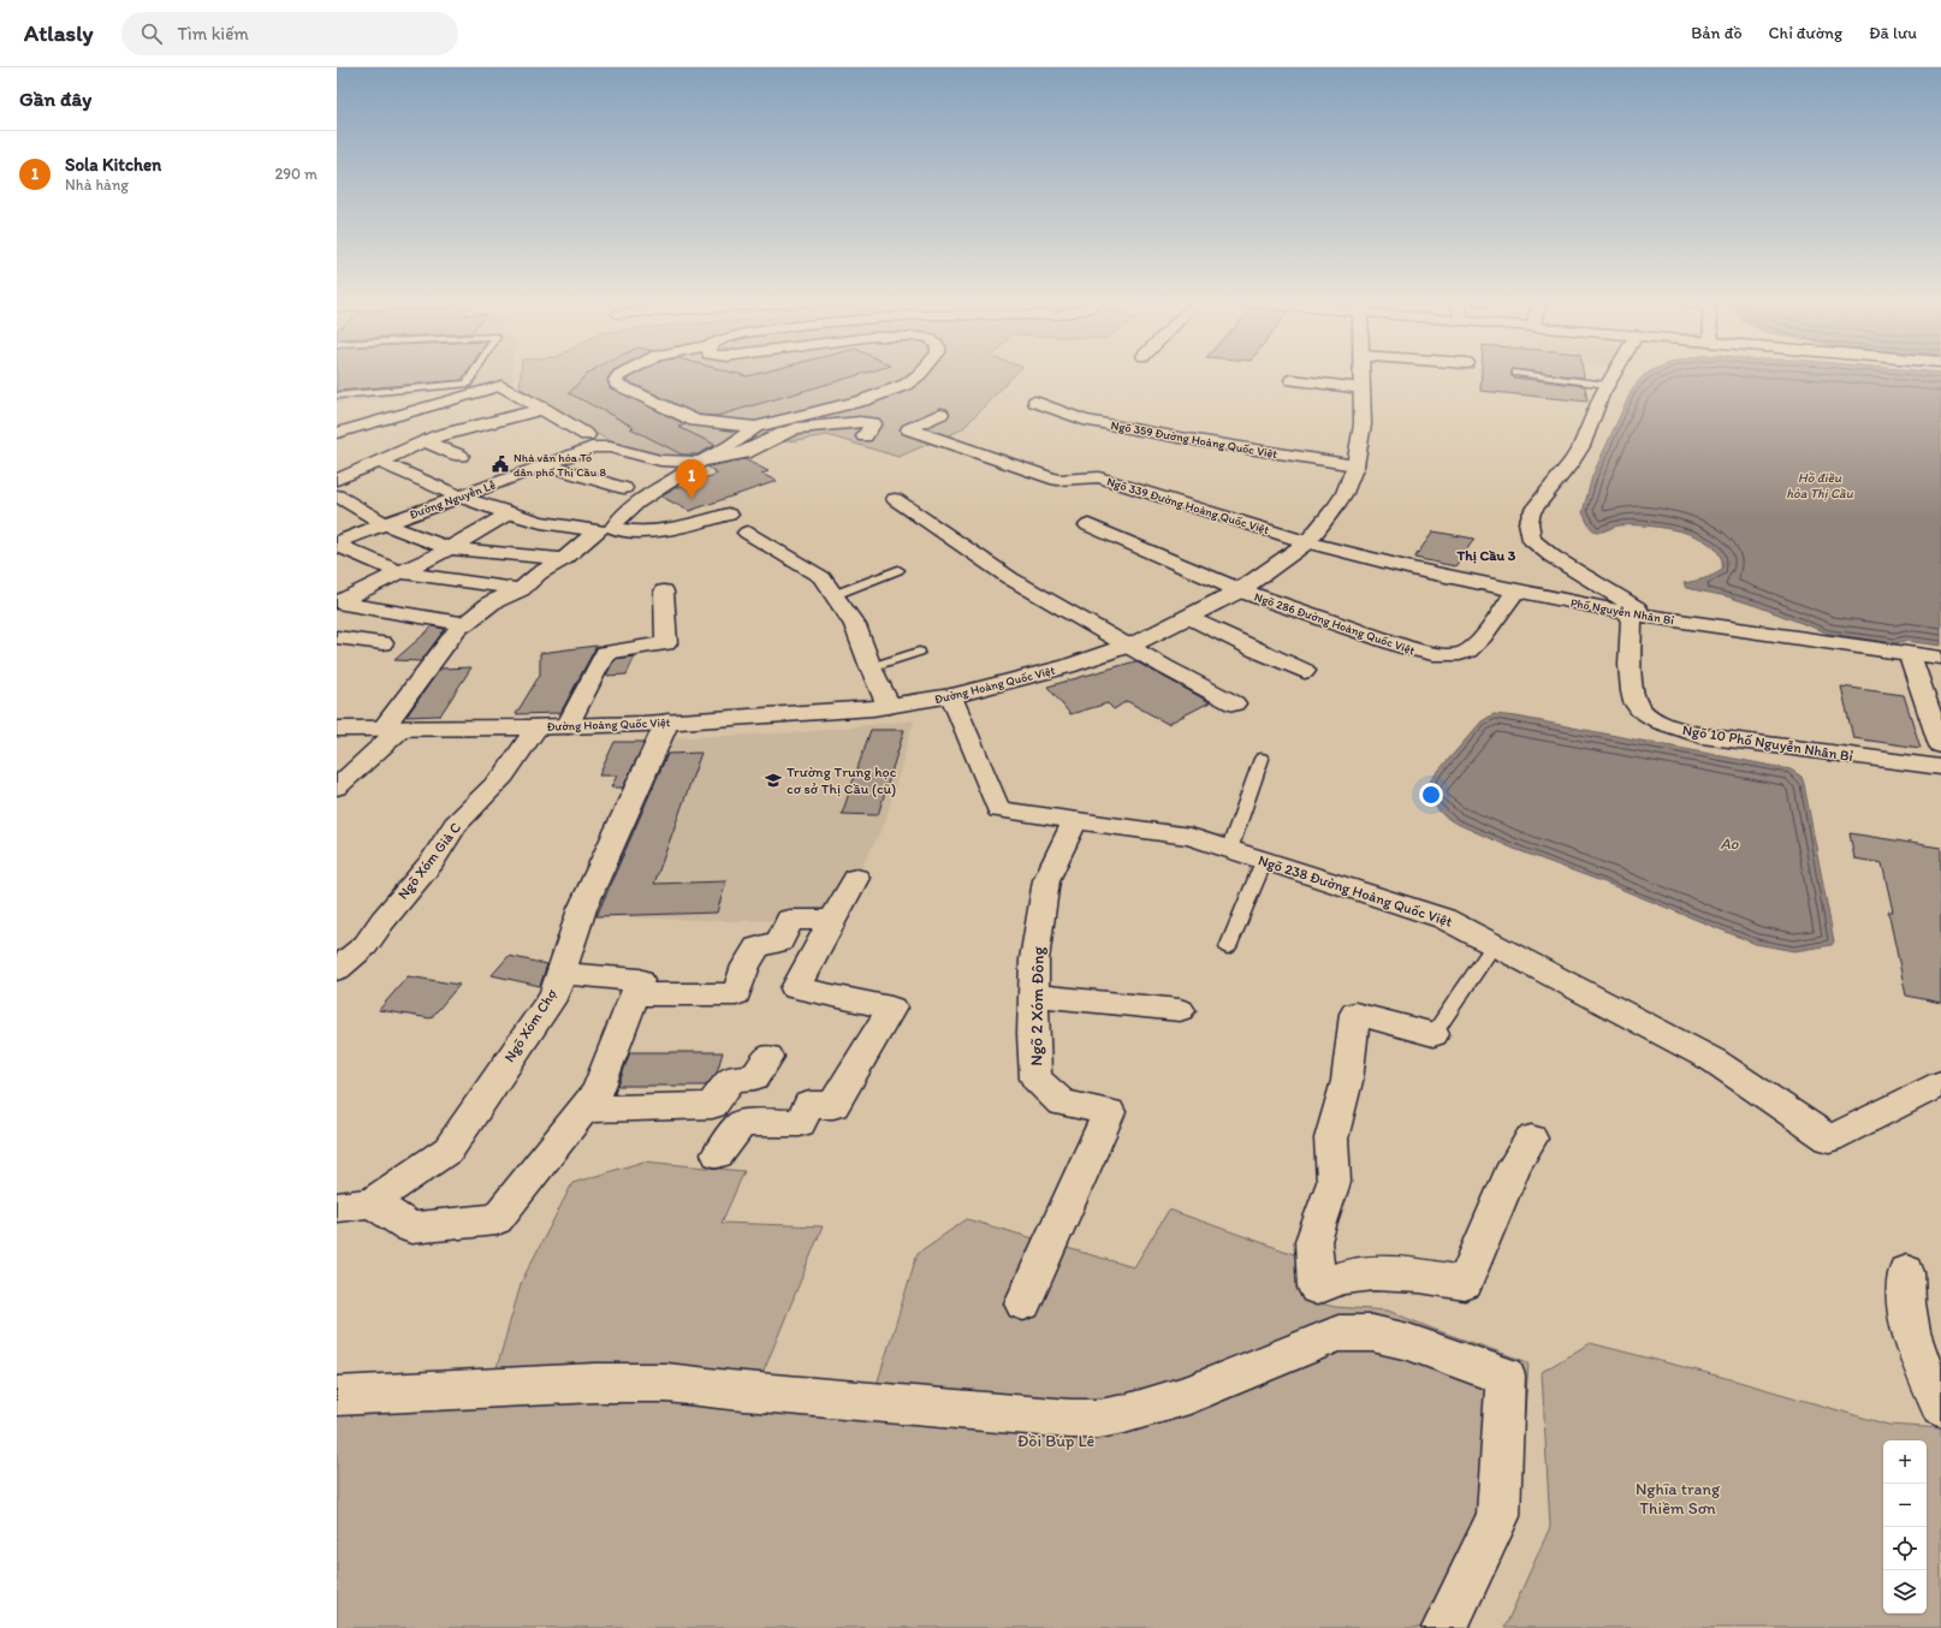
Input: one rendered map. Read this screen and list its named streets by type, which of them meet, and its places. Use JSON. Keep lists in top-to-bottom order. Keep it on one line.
{"streets":{"street":["Ngõ 359 Đường Hoàng Quốc Việt","Đường Nguyễn Lễ","Ngõ 339 Đường Hoàng Quốc Việt","Phố Nguyễn Nhân Bỉ","Ngõ 286 Đường Hoàng Quốc Việt","Đường Hoàng Quốc Việt","Ngõ 10 Phố Nguyễn Nhân Bỉ","Ngõ Xóm Già C","Ngõ 238 Đường Hoàng Quốc Việt","Ngõ 2 Xóm Đông","Ngõ Xóm Chợ"]},"crossings":[["Ngõ 359 Đường Hoàng Quốc Việt","Đường Hoàng Quốc Việt"],["Ngõ 339 Đường Hoàng Quốc Việt","Phố Nguyễn Nhân Bỉ"],["Ngõ 339 Đường Hoàng Quốc Việt","Đường Hoàng Quốc Việt"],["Phố Nguyễn Nhân Bỉ","Ngõ 286 Đường Hoàng Quốc Việt"],["Phố Nguyễn Nhân Bỉ","Đường Hoàng Quốc Việt"],["Phố Nguyễn Nhân Bỉ","Ngõ 10 Phố Nguyễn Nhân Bỉ"],["Ngõ 286 Đường Hoàng Quốc Việt","Đường Hoàng Quốc Việt"],["Đường Hoàng Quốc Việt","Ngõ Xóm Già C"],["Đường Hoàng Quốc Việt","Ngõ 238 Đường Hoàng Quốc Việt"],["Đường Hoàng Quốc Việt","Ngõ Xóm Chợ"],["Ngõ 238 Đường Hoàng Quốc Việt","Ngõ 2 Xóm Đông"]],"districts":["Thị Cầu 3"],"water":["Hồ điều hòa Thị Cầu","Ao"],"parks":["Đồi Búp Lê","Nghĩa trang Thiềm Sơn"],"places":{"public building":["Nhà văn hóa Tổ dân phố Thị Cầu 8"],"school or university":["Trường Trung học cơ sở Thị Cầu (cũ)"]},"page":{"header":"Atlasly","search":"Tìm kiếm","nav":["Bản đồ","Chỉ đường","Đã lưu"],"heading":"Gần đây","list":[{"mark":"1","name":"Sola Kitchen","note":"Nhà hàng","value":"290 m"}],"pins":"1","map_buttons":["+","−"]}}
